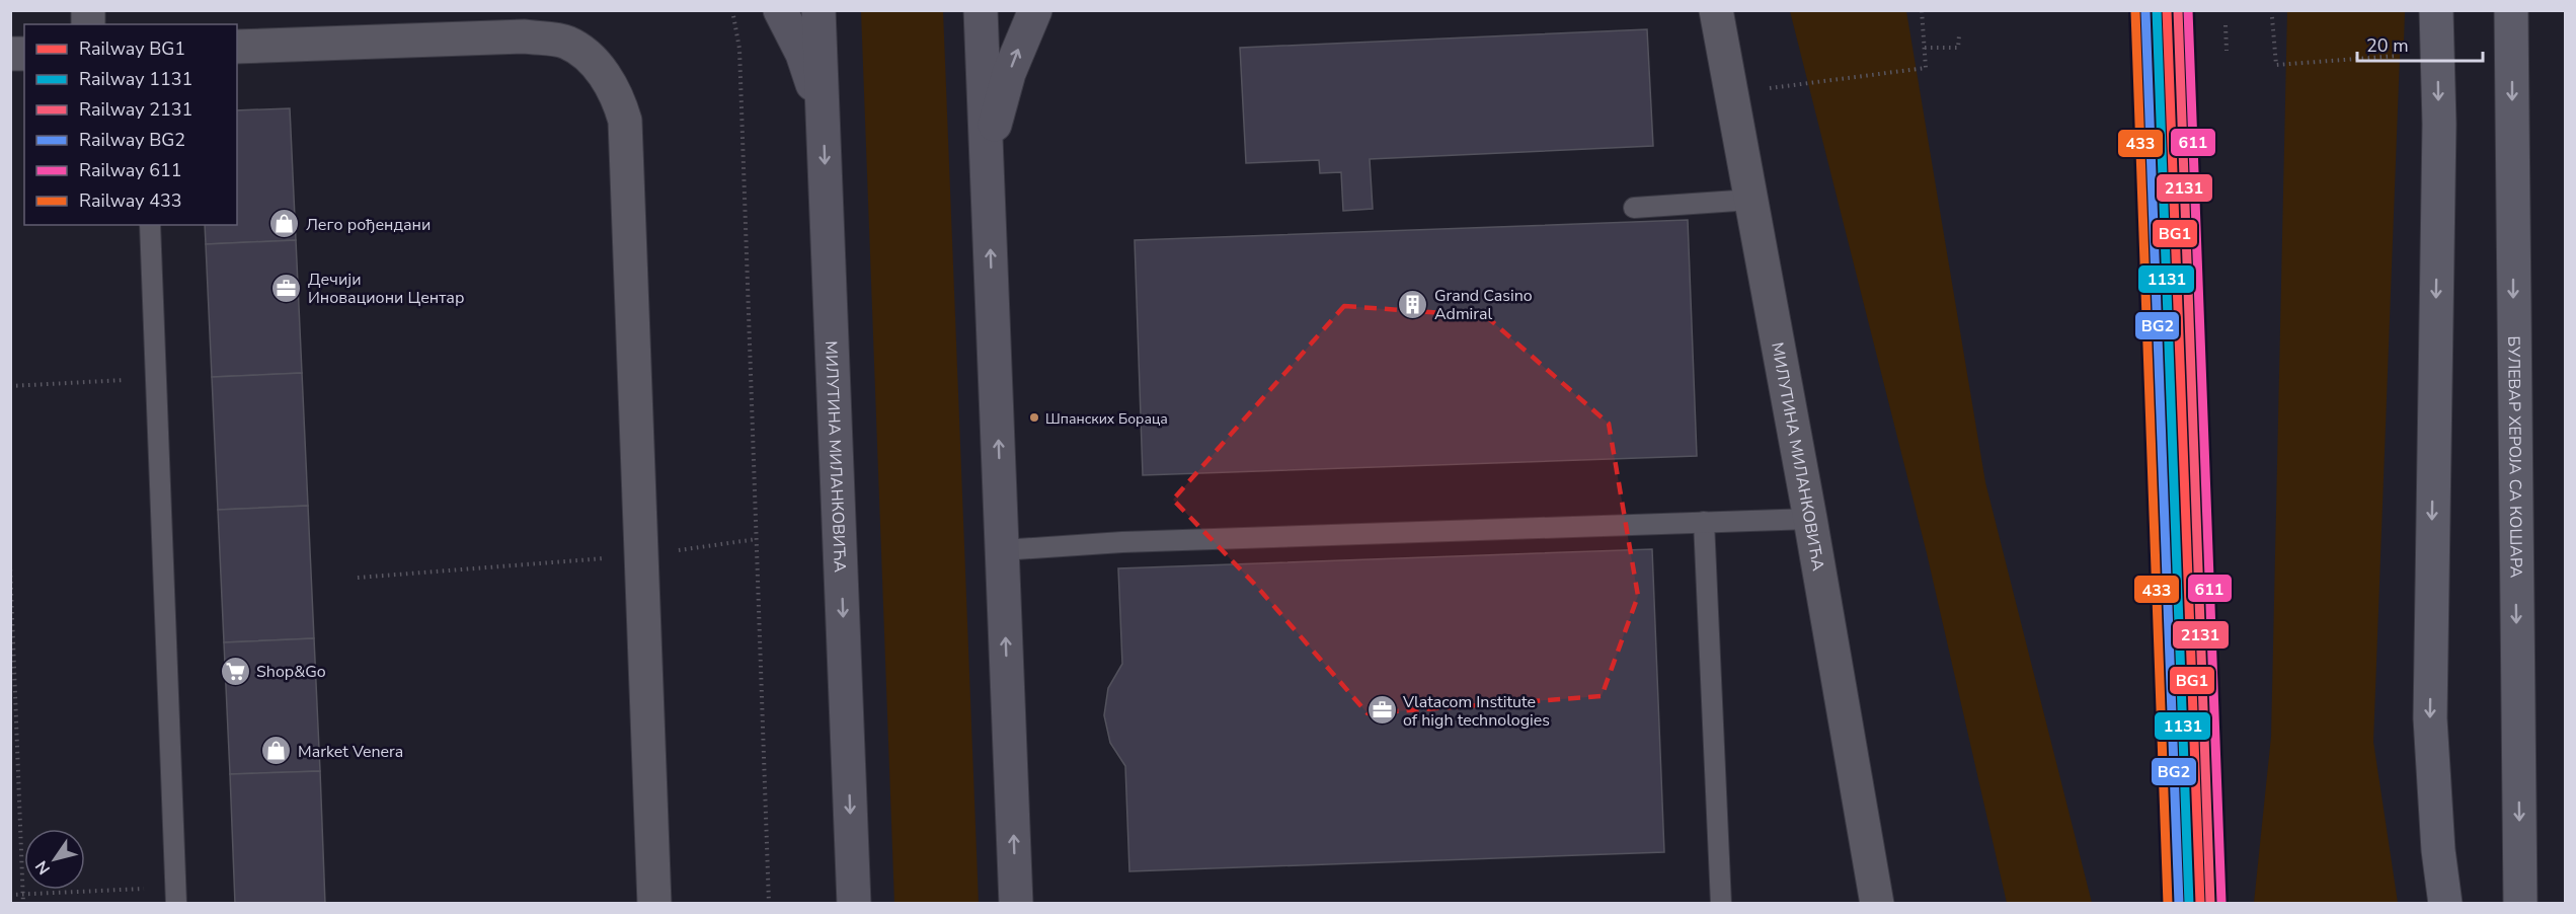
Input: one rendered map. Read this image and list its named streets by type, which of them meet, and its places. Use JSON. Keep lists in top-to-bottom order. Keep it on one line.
{"streets":{"main road":["БУЛЕВАР ХЕРОЈА СА КОШАРА"],"street":["МИЛУТИНА МИЛАНКОВИЋА"]},"places":{"shop":["Лего рођендани","Market Venera"],"office":["Дечији Иновациони Центар","Vlatacom Institute of high technologies"],"building":["Grand Casino Admiral"],"other":["Шпанских Бораца"],"supermarket":["Shop&Go"]},"lines":["rail line BG1","rail line 1131","rail line 2131","rail line 611","rail line BG2","rail line 433"],"legend":["Railway BG1","Railway 1131","Railway 2131","Railway BG2","Railway 611","Railway 433"],"scale_bar":"20 m","north":"bottom left"}
